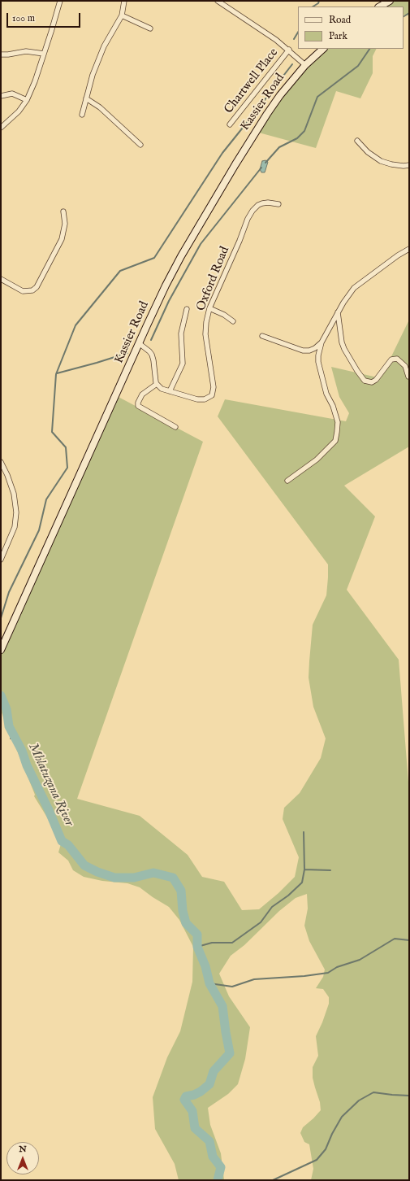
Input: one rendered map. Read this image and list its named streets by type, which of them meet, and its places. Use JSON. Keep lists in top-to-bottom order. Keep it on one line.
{"streets":{"main road":["Kassier Road"],"street":["Chartwell Place","Oxford Road"]},"water":["Mhlatuzana River"],"legend":["Road","Park"],"scale_bar":"100 m","north":"top"}
